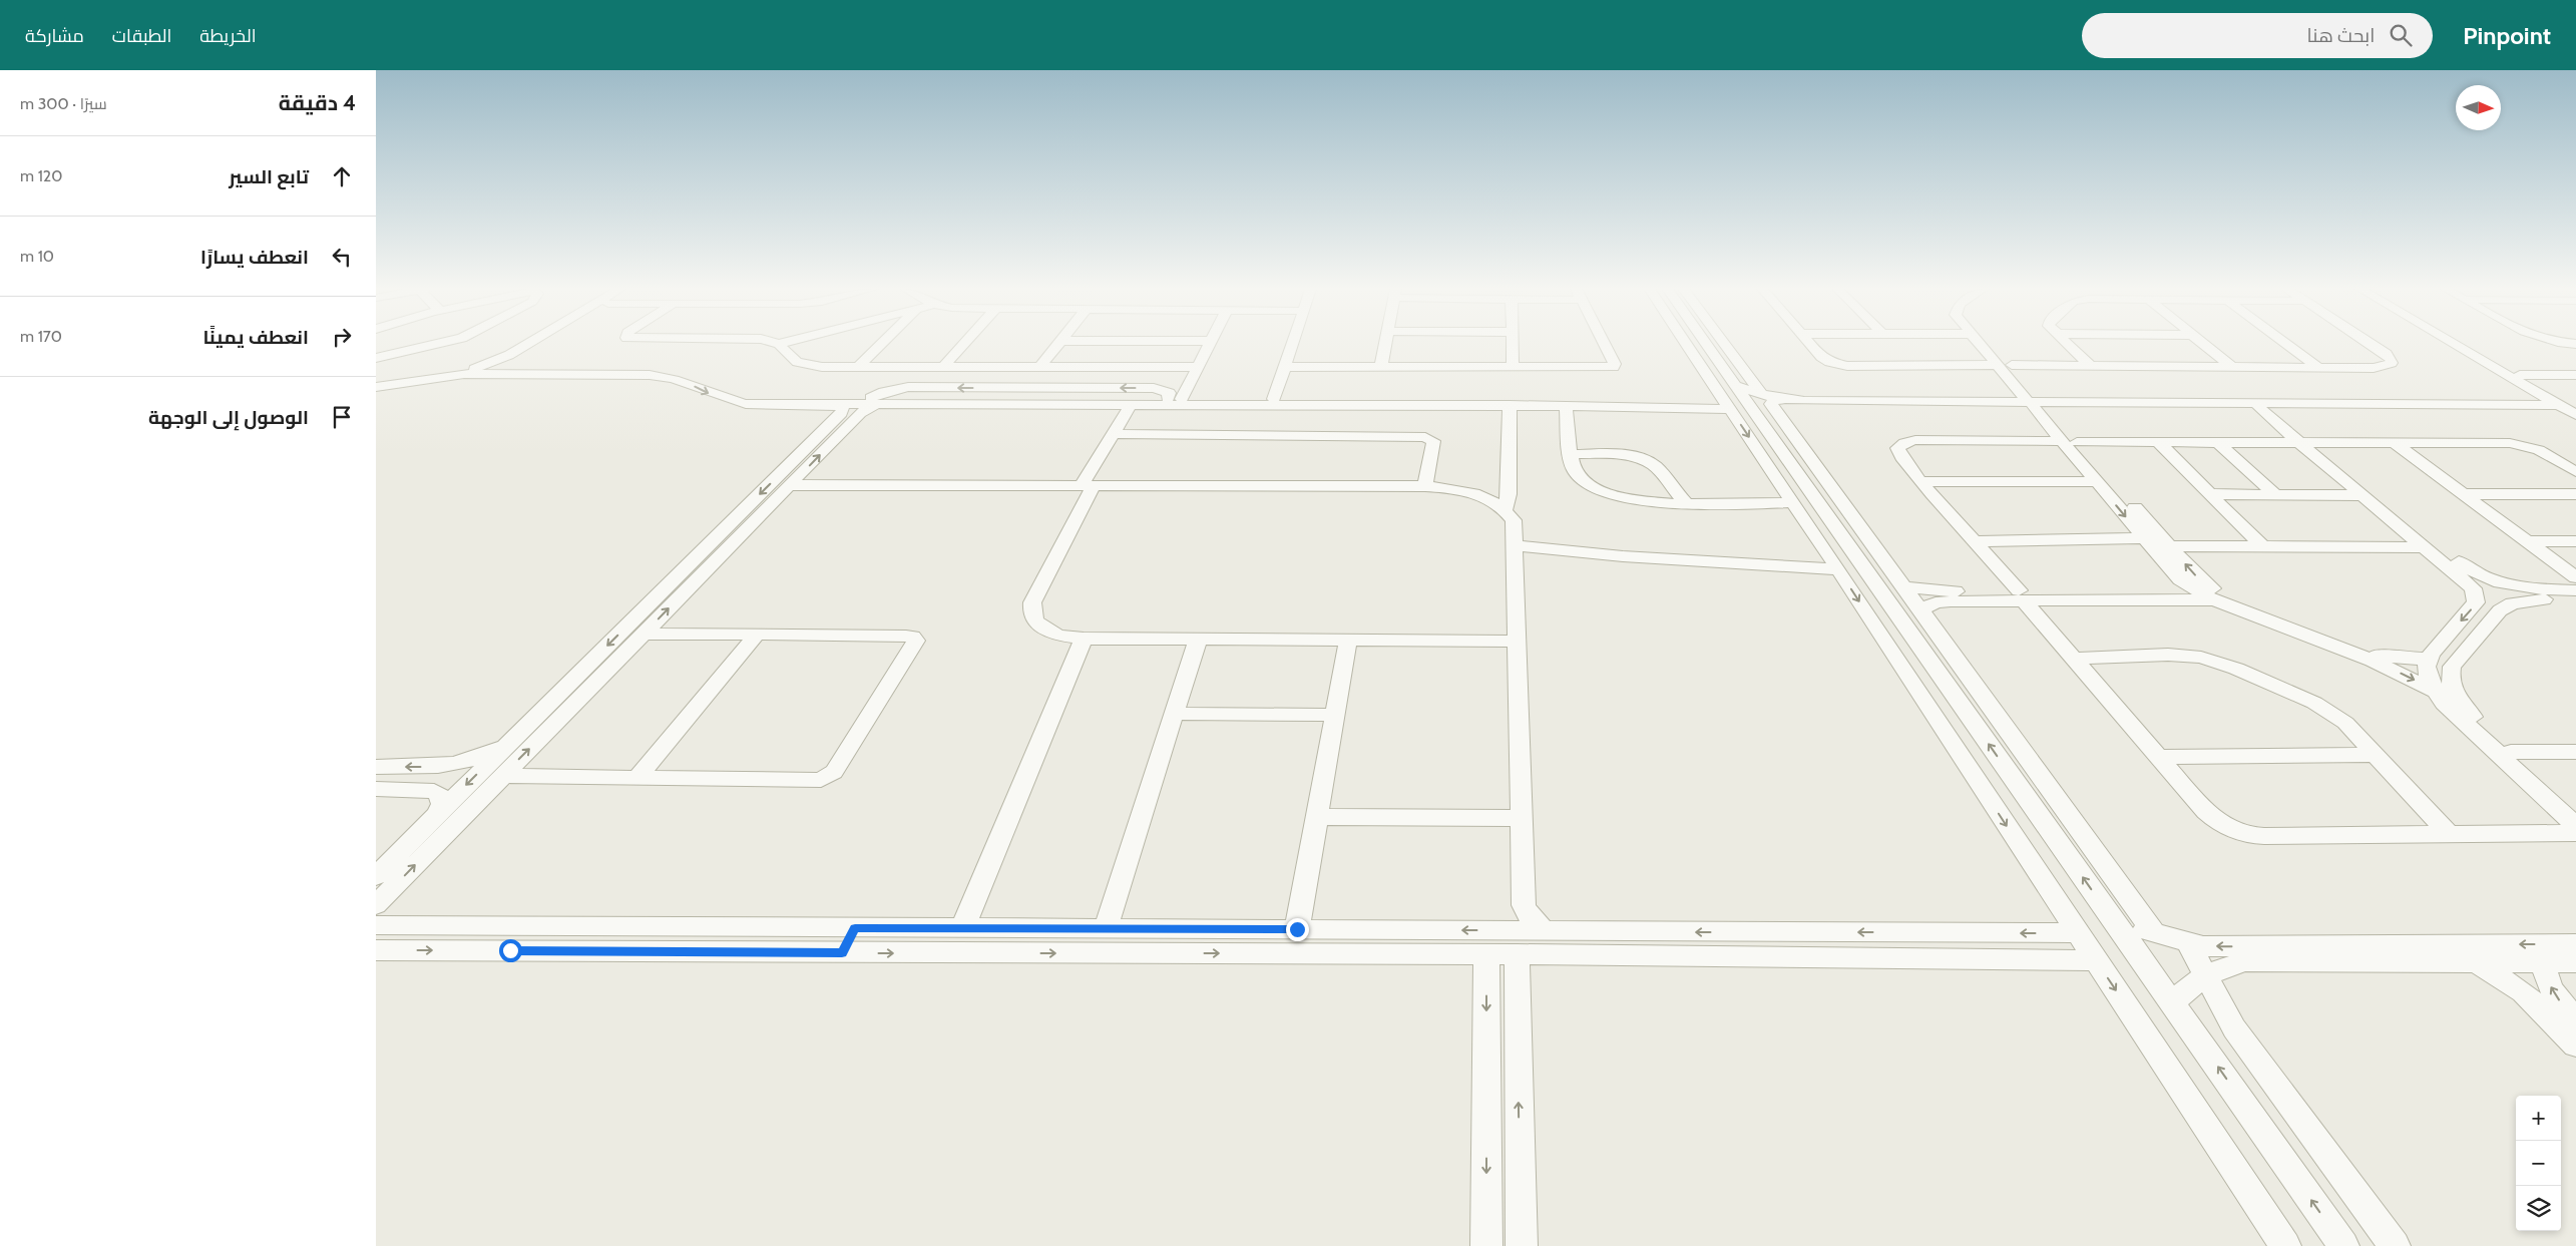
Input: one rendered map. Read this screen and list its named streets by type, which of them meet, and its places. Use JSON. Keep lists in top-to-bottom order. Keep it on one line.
{"north":"right","page":{"header":"Pinpoint","search":"ابحث هنا","nav":["الخريطة","الطبقات","مشاركة"],"heading":["4 دقيقة","سيرًا · 300 m"],"list":[["تابع السير","120 m"],["انعطف يسارًا","10 m"],["انعطف يمينًا","170 m"],"الوصول إلى الوجهة"],"map_buttons":["+","−"]}}
